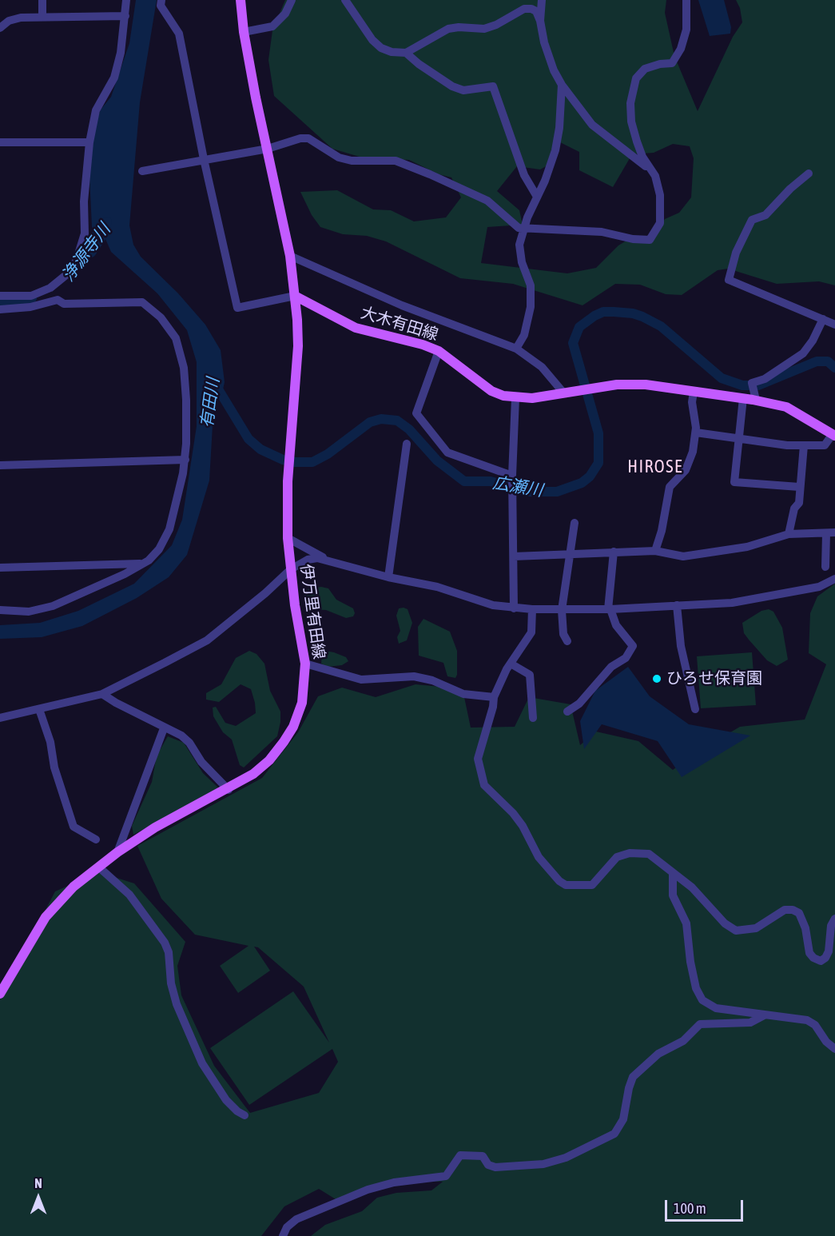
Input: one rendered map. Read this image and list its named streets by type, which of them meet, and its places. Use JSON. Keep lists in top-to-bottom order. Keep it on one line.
{"streets":{"main road":["大木有田線","伊万里有田線"]},"crossings":[["大木有田線","伊万里有田線"]],"districts":["HIROSE"],"water":["浄源寺川","有田川","広瀬川"],"places":["ひろせ保育園"],"scale_bar":"100 m","north":"top"}
